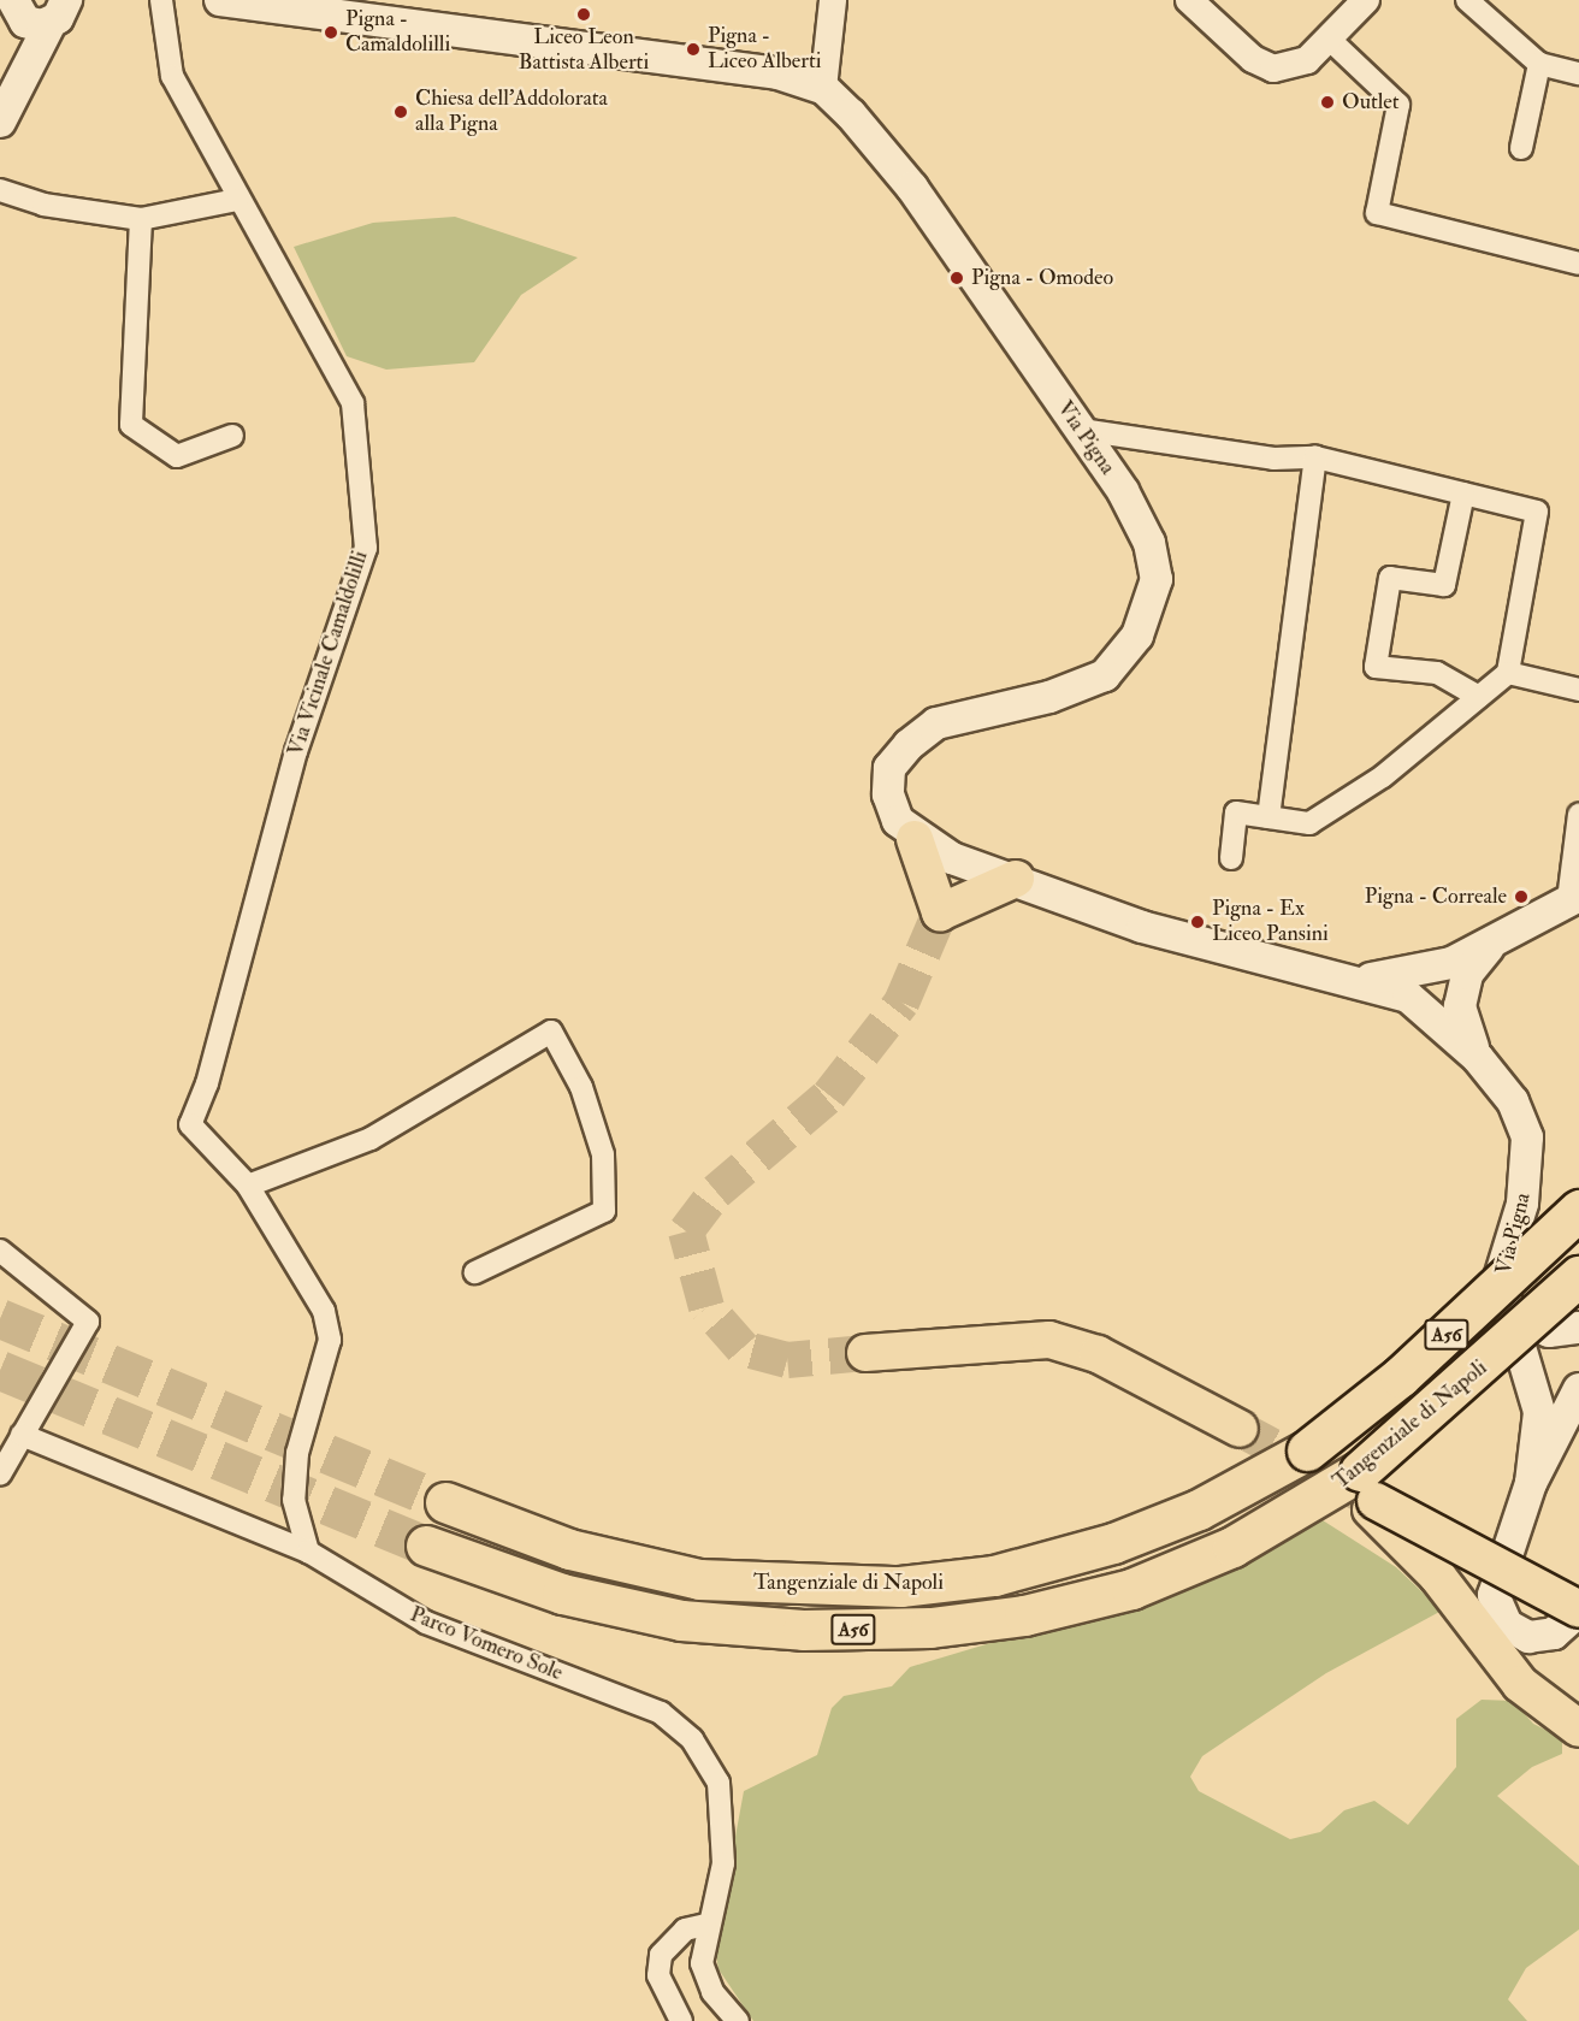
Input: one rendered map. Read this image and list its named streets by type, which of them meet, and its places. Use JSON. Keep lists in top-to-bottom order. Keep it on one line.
{"streets":{"highway":["A56","Tangenziale di Napoli"],"main road":["Via Pigna"],"street":["Via Vicinale Camaldolilli","Parco Vomero Sole"]},"places":["Liceo Leon Battista Alberti","Pigna - Camaldolilli","Pigna - Liceo Alberti","Outlet","Chiesa dell'Addolorata alla Pigna","Pigna - Omodeo","Pigna - Correale","Pigna - Ex Liceo Pansini"]}
